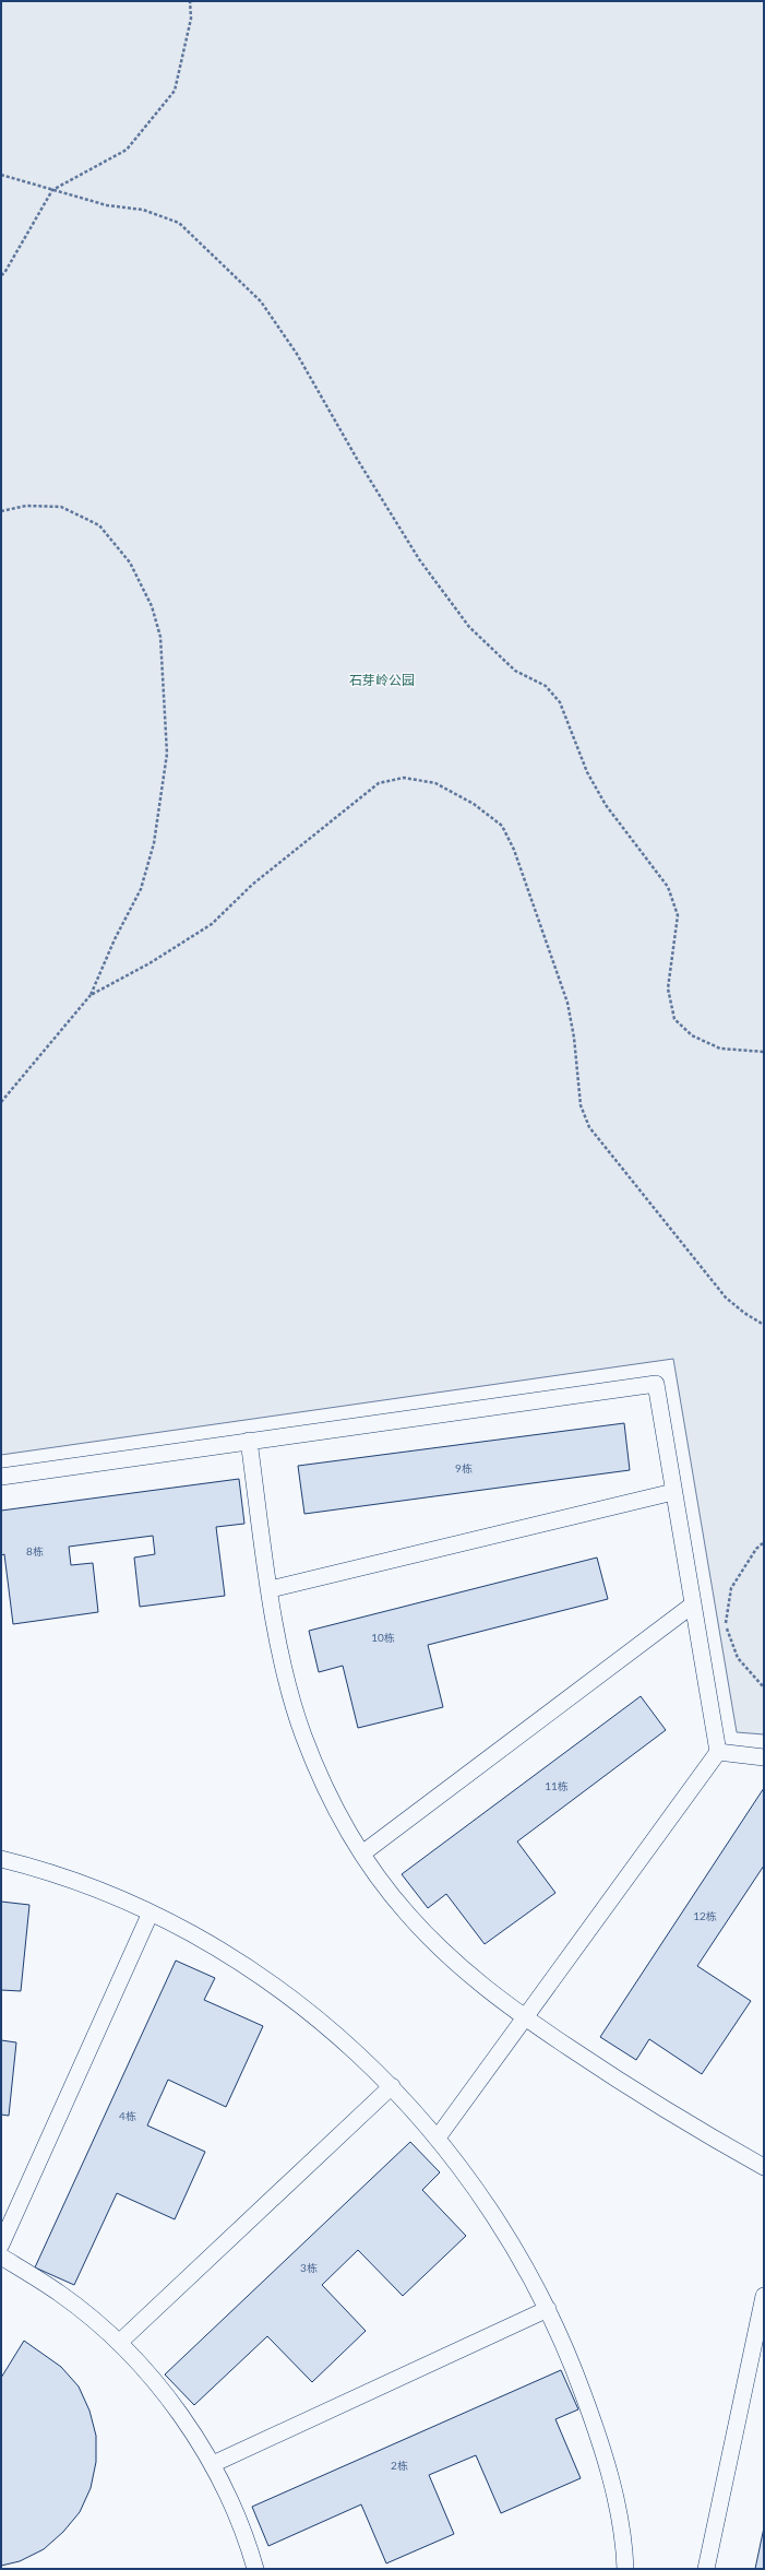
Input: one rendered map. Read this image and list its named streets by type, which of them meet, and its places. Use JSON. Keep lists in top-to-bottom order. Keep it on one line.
{"parks":["石芽岭公园"],"house_numbers":["9栋","8栋","10栋","11栋","12栋","4栋","3栋","2栋"]}
